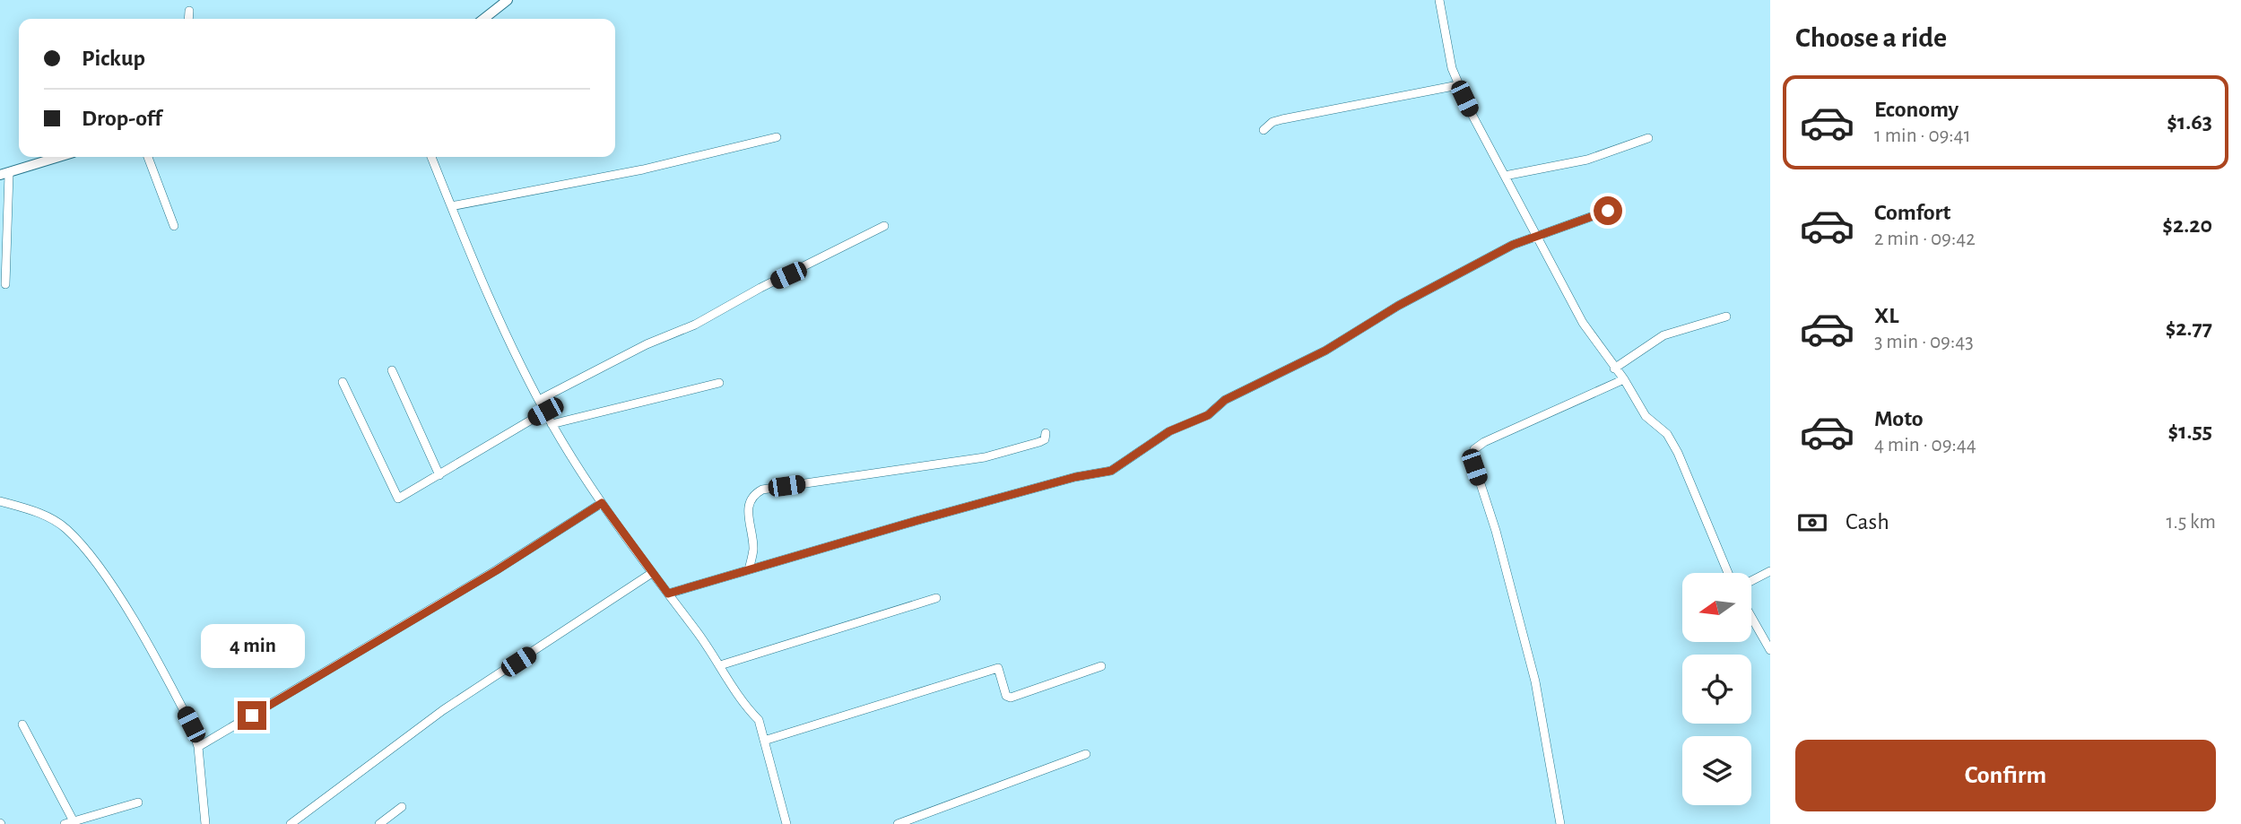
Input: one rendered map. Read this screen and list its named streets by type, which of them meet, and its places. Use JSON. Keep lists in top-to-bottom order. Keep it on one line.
{"north":"left","page":{"heading":"Choose a ride","banner":["Pickup","Drop-off"],"list":[{"name":"Economy","note":"1 min · 09:41","value":"$1.63"},{"name":"Comfort","note":"2 min · 09:42","value":"$2.20"},{"name":"XL","note":"3 min · 09:43","value":"$2.77"},{"name":"Moto","note":"4 min · 09:44","value":"$1.55"}],"pay":["Cash","1.5 km"],"bubble":"4 min","buttons":"Confirm"}}
